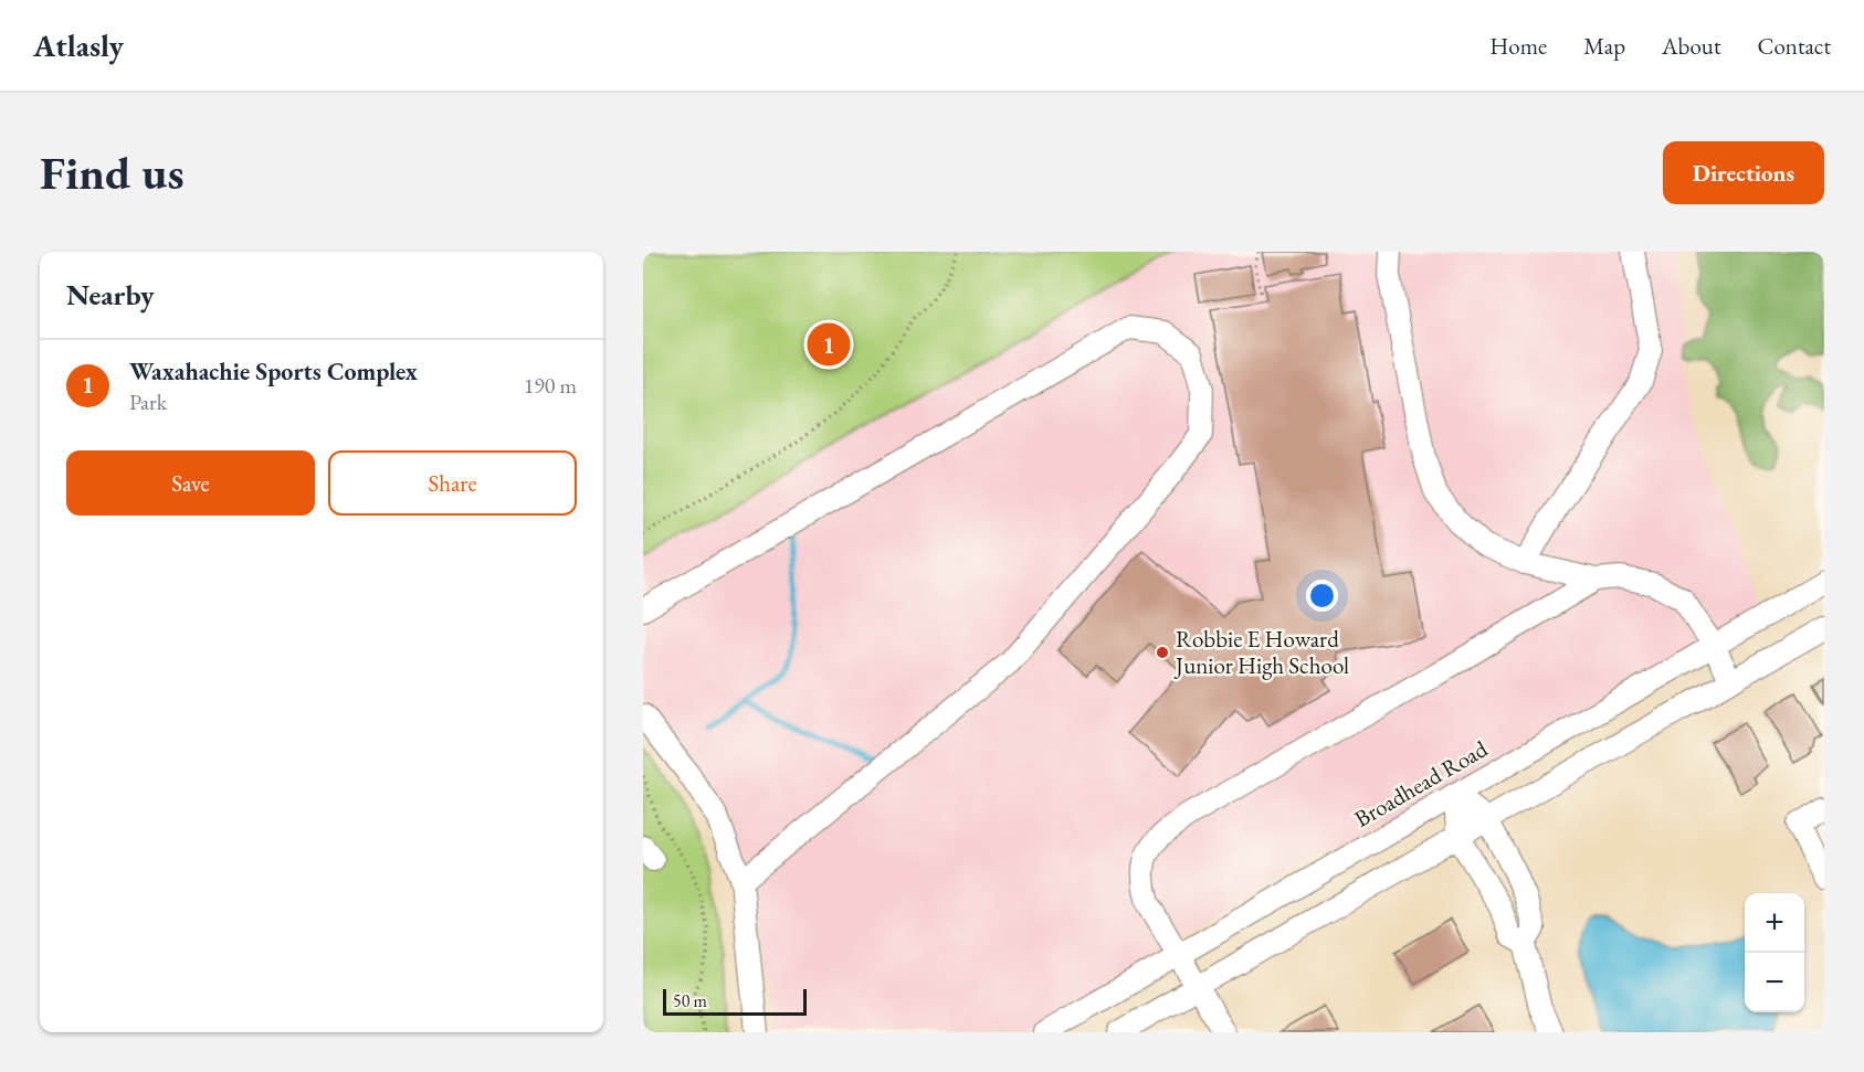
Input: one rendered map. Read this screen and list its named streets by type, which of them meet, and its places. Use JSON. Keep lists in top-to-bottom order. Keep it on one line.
{"streets":{"street":["Broadhead Road"]},"places":["Robbie E Howard Junior High School"],"scale_bar":"50 m","page":{"header":"Atlasly","nav":["Home","Map","About","Contact"],"buttons":["Directions",["Save","Share"]],"title":"Find us","heading":"Nearby","pins":"1","list":[{"mark":"1","name":"Waxahachie Sports Complex","note":"Park","value":"190 m"}],"map_buttons":["+","−"],"scale":"50 m"}}
